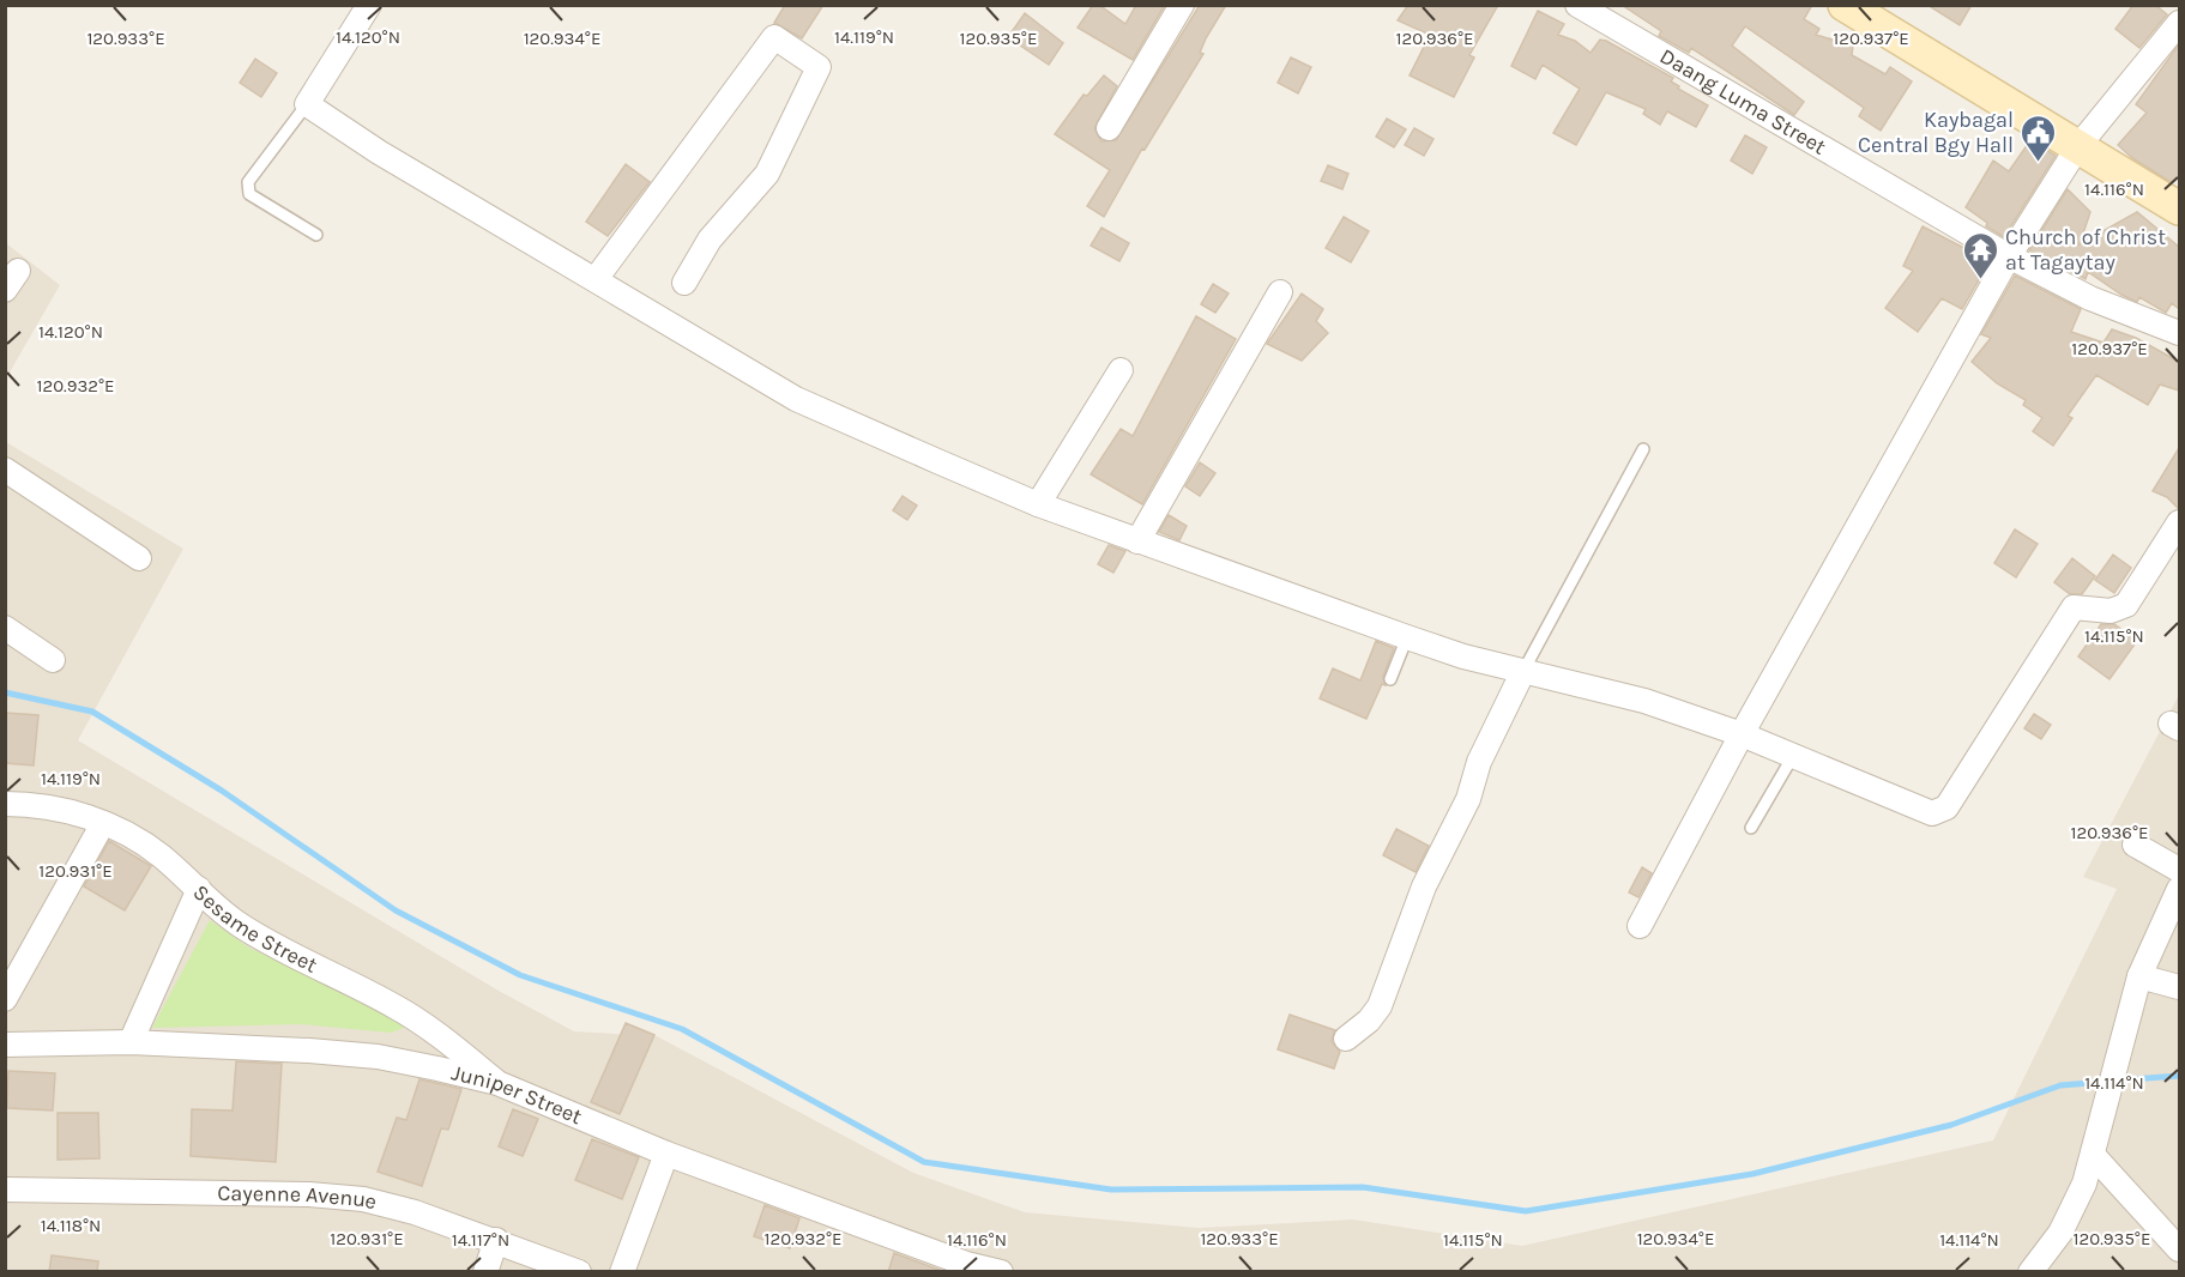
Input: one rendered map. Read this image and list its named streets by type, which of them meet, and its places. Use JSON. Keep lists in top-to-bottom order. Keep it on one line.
{"streets":{"street":["Daang Luma Street","Sesame Street","Juniper Street","Cayenne Avenue"]},"crossings":[["Sesame Street","Juniper Street"]],"places":{"public building":["Kaybagal Central Bgy Hall"],"temple":["Church of Christ at Tagaytay"]},"coordinates":["14.120°N","14.119°N","120.934°E","120.935°E","120.936°E","120.933°E","120.937°E","14.116°N","120.932°E","14.115°N","120.931°E","14.114°N","14.118°N","14.117°N"]}
